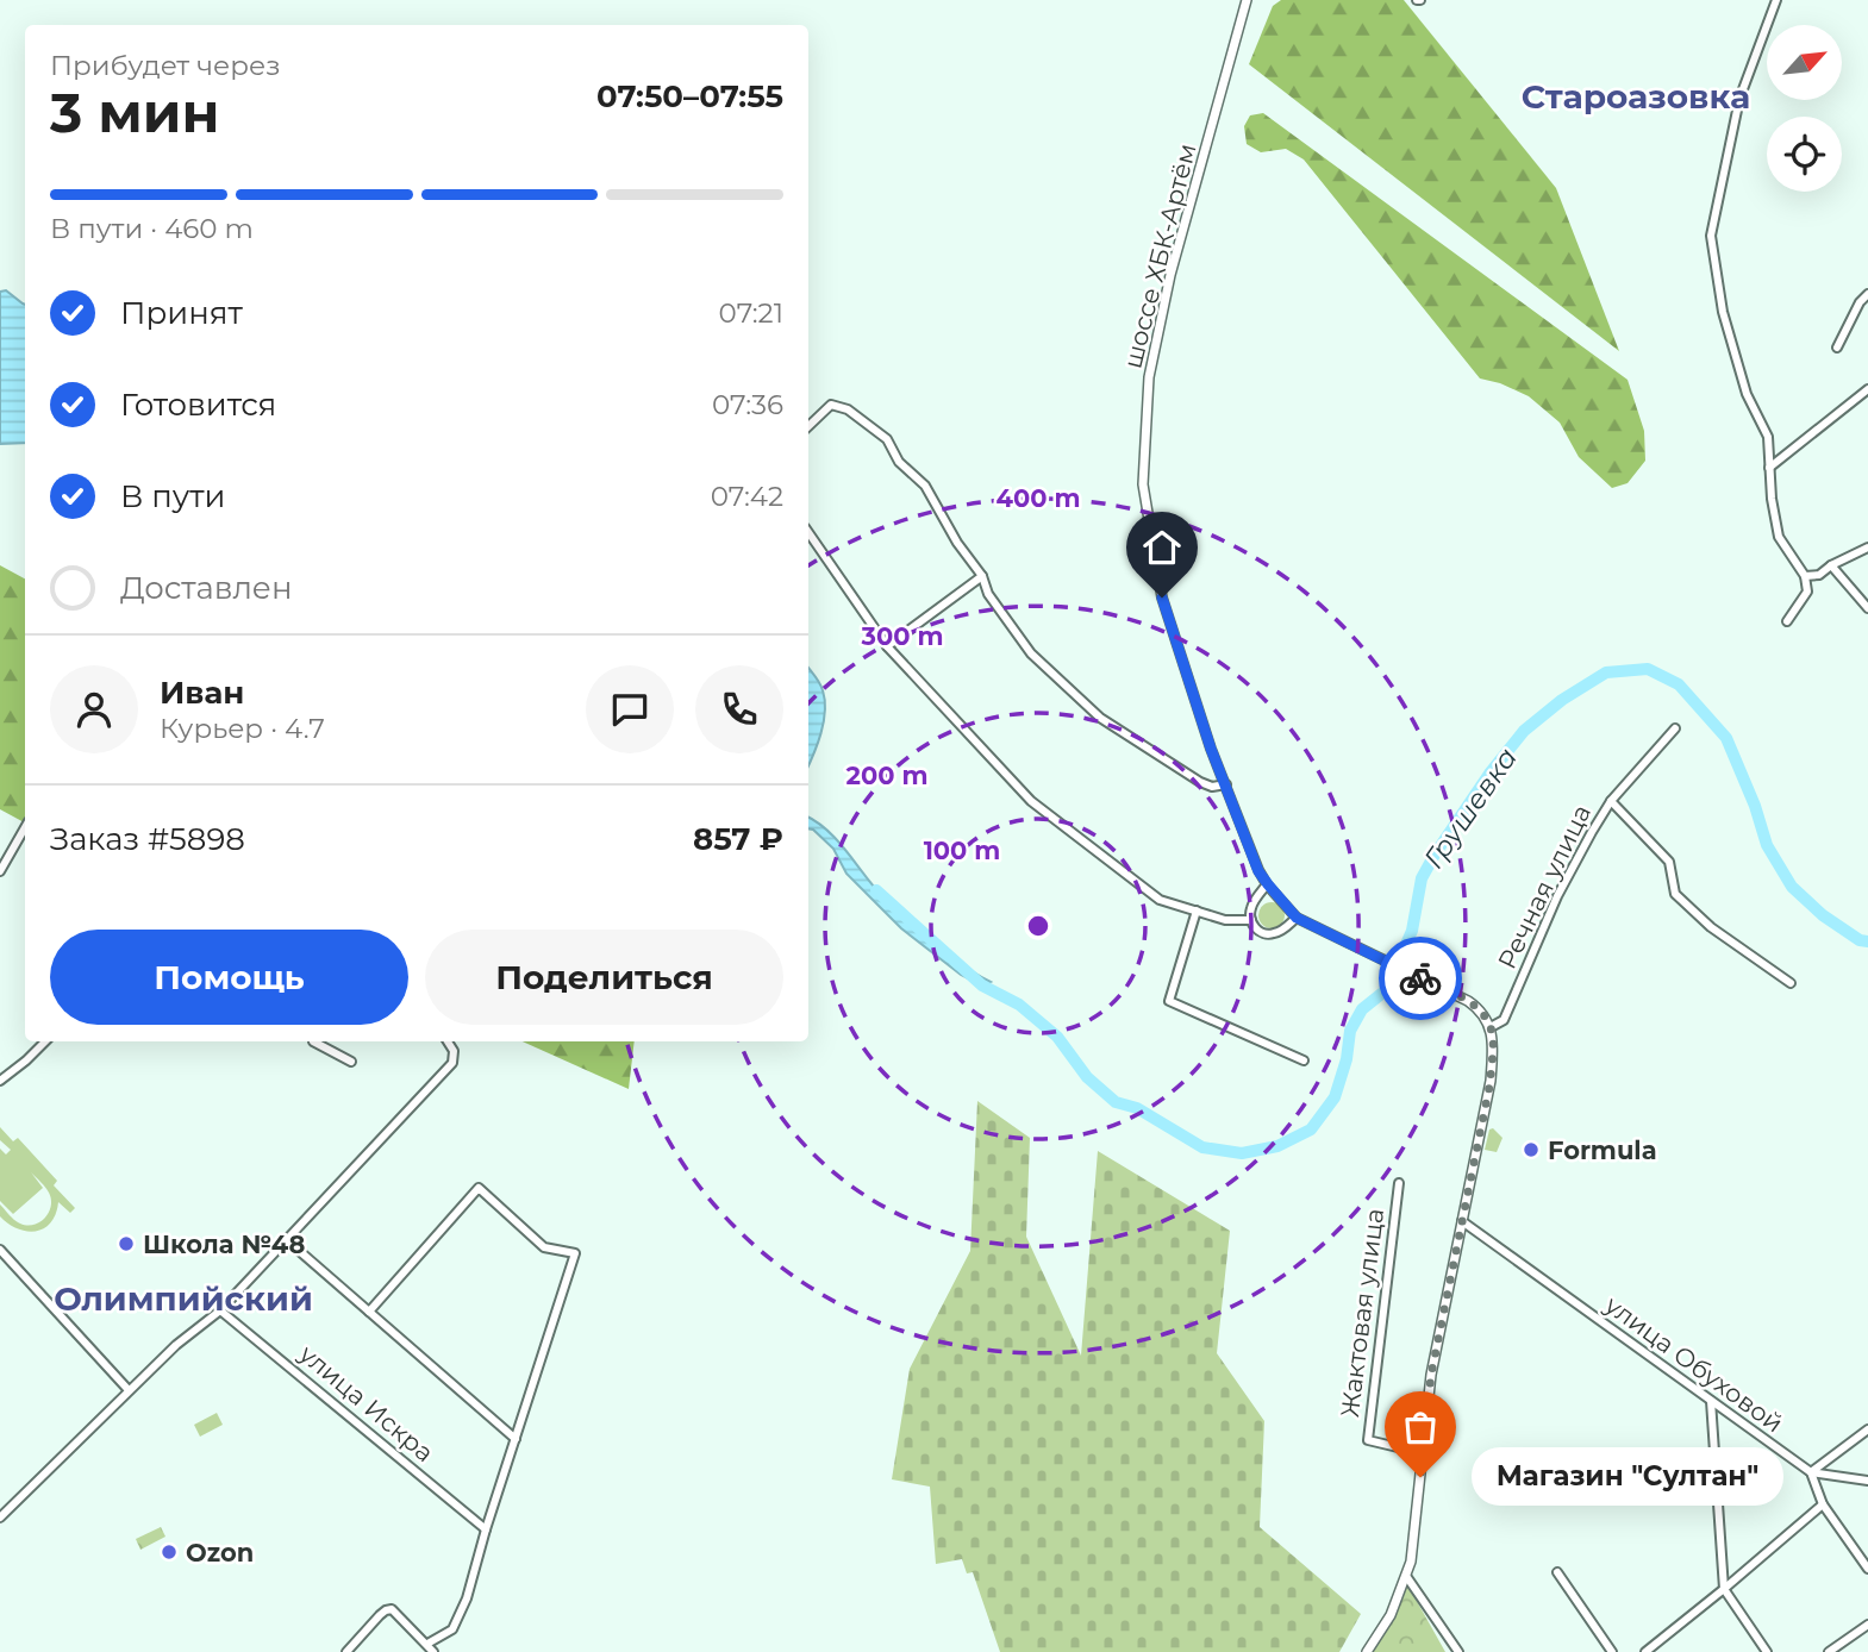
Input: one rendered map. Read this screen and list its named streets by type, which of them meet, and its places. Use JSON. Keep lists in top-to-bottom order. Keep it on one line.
{"streets":{"main road":["шоссе ХБК-Артём"],"street":["Речная улица","Жактовая улица","улица Обуховой","улица Искра"]},"crossings":[["шоссе ХБК-Артём","Речная улица"]],"districts":["Староазовка","Олимпийский"],"water":["Грушевка"],"places":["Formula","Школа №48","Магазин \"Султан\"","Ozon"],"north":"top right","page":{"heading":["3 мин","Прибудет через","07:50–07:55"],"panel":["Иван","Курьер · 4.7","Заказ #5898","857 ₽"],"bar":"В пути · 460 m","list":[["Принят","07:21"],["Готовится","07:36"],["В пути","07:42"],"Доставлен"],"buttons":["Помощь","Поделиться"],"bubble":"Магазин \"Султан\""},"rings":["400 m","300 m","200 m","100 m"]}
